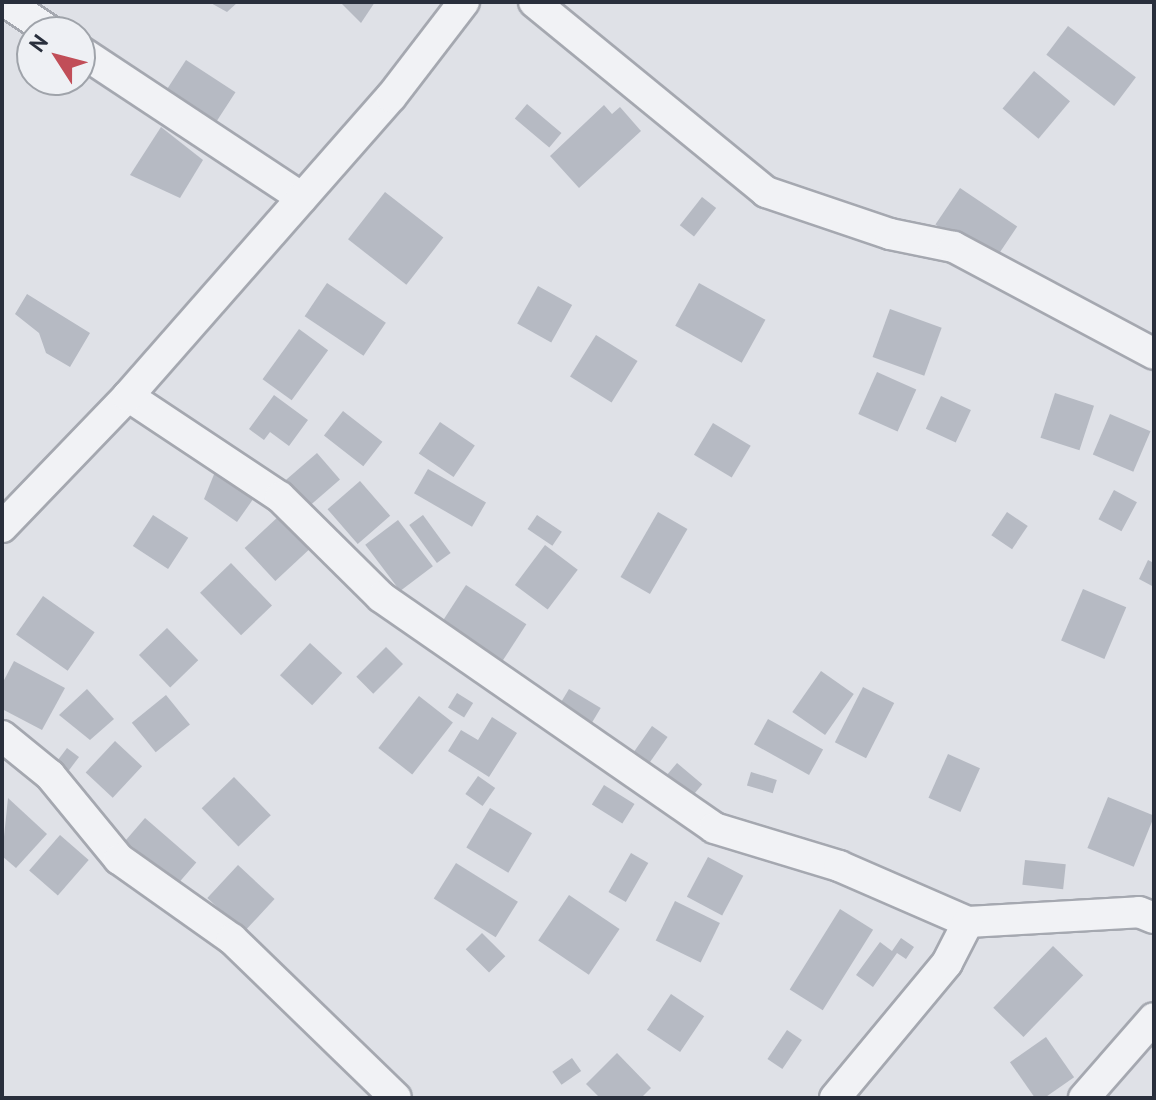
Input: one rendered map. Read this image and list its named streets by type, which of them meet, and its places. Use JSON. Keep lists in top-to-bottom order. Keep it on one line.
{"north":"top left"}
